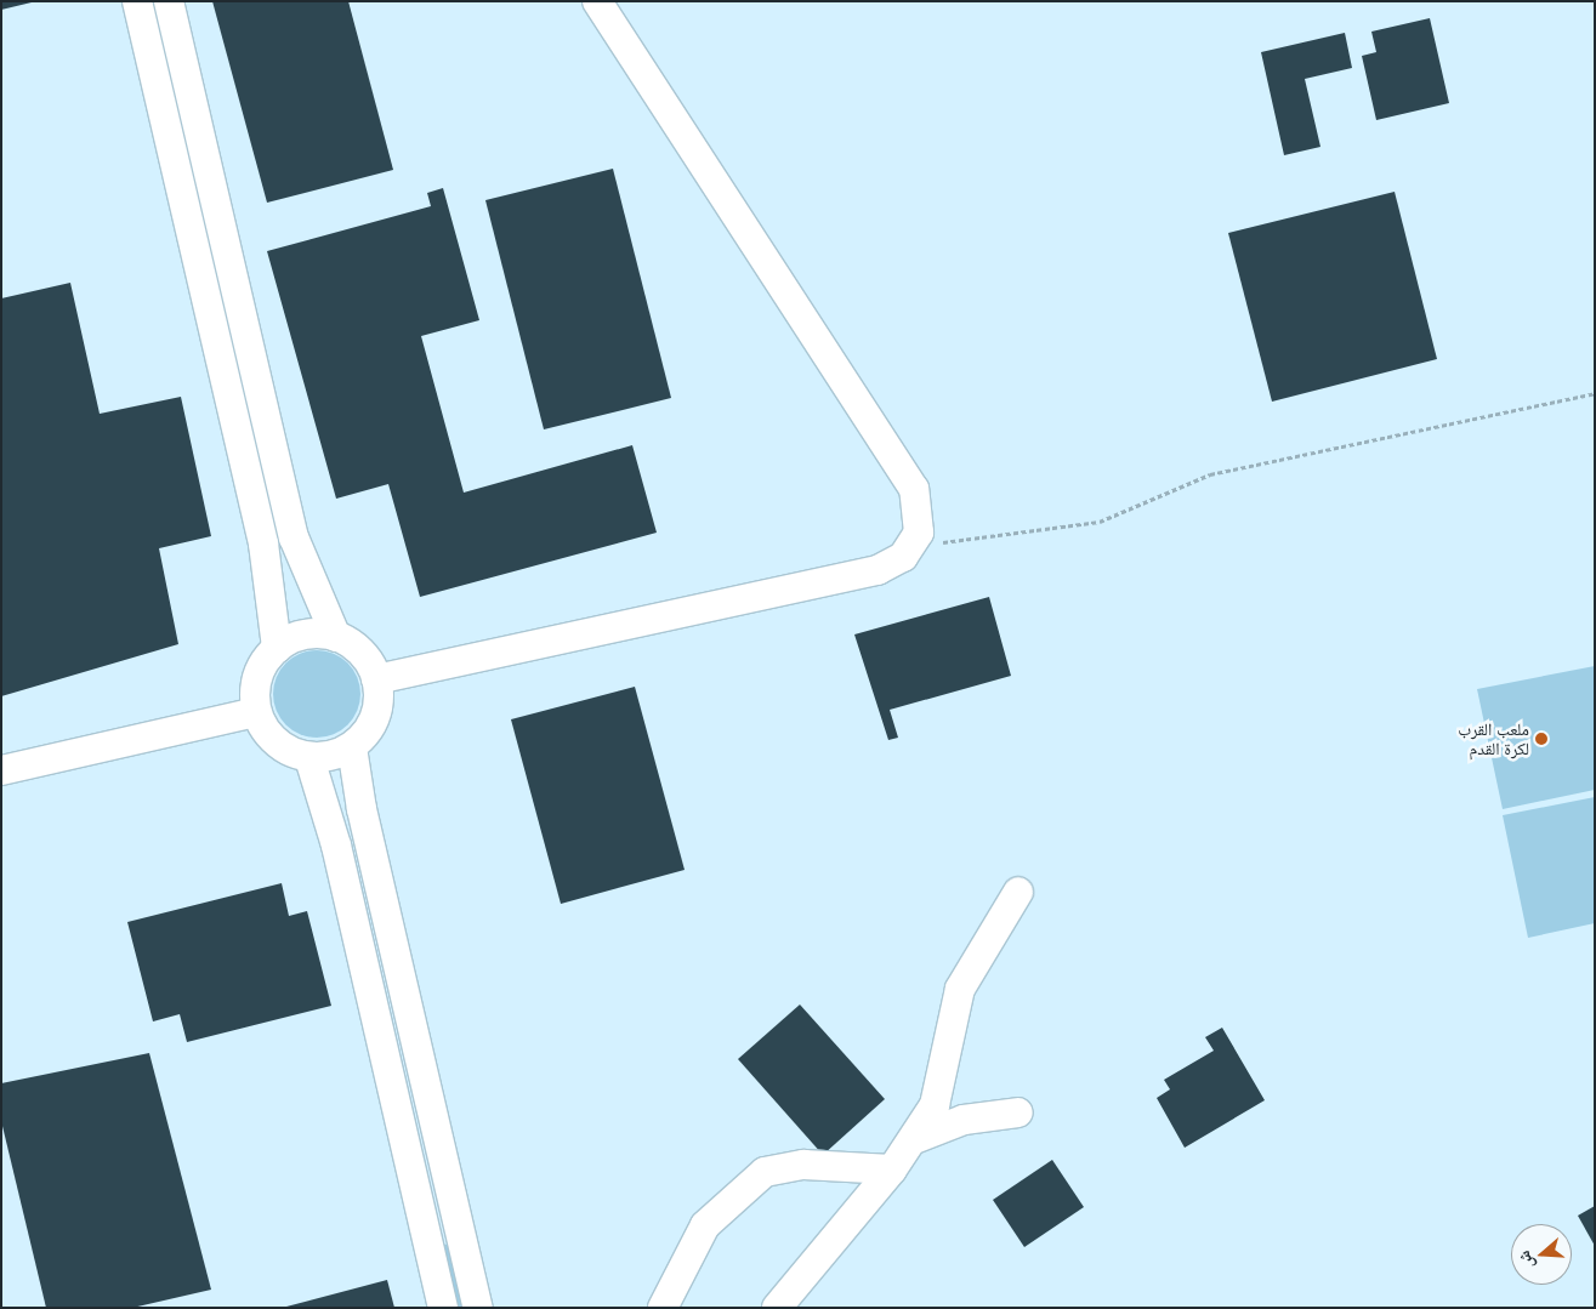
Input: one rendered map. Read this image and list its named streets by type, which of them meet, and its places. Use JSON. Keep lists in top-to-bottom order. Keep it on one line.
{"places":["ملعب القرب لكرة القدم"],"north":"left"}
